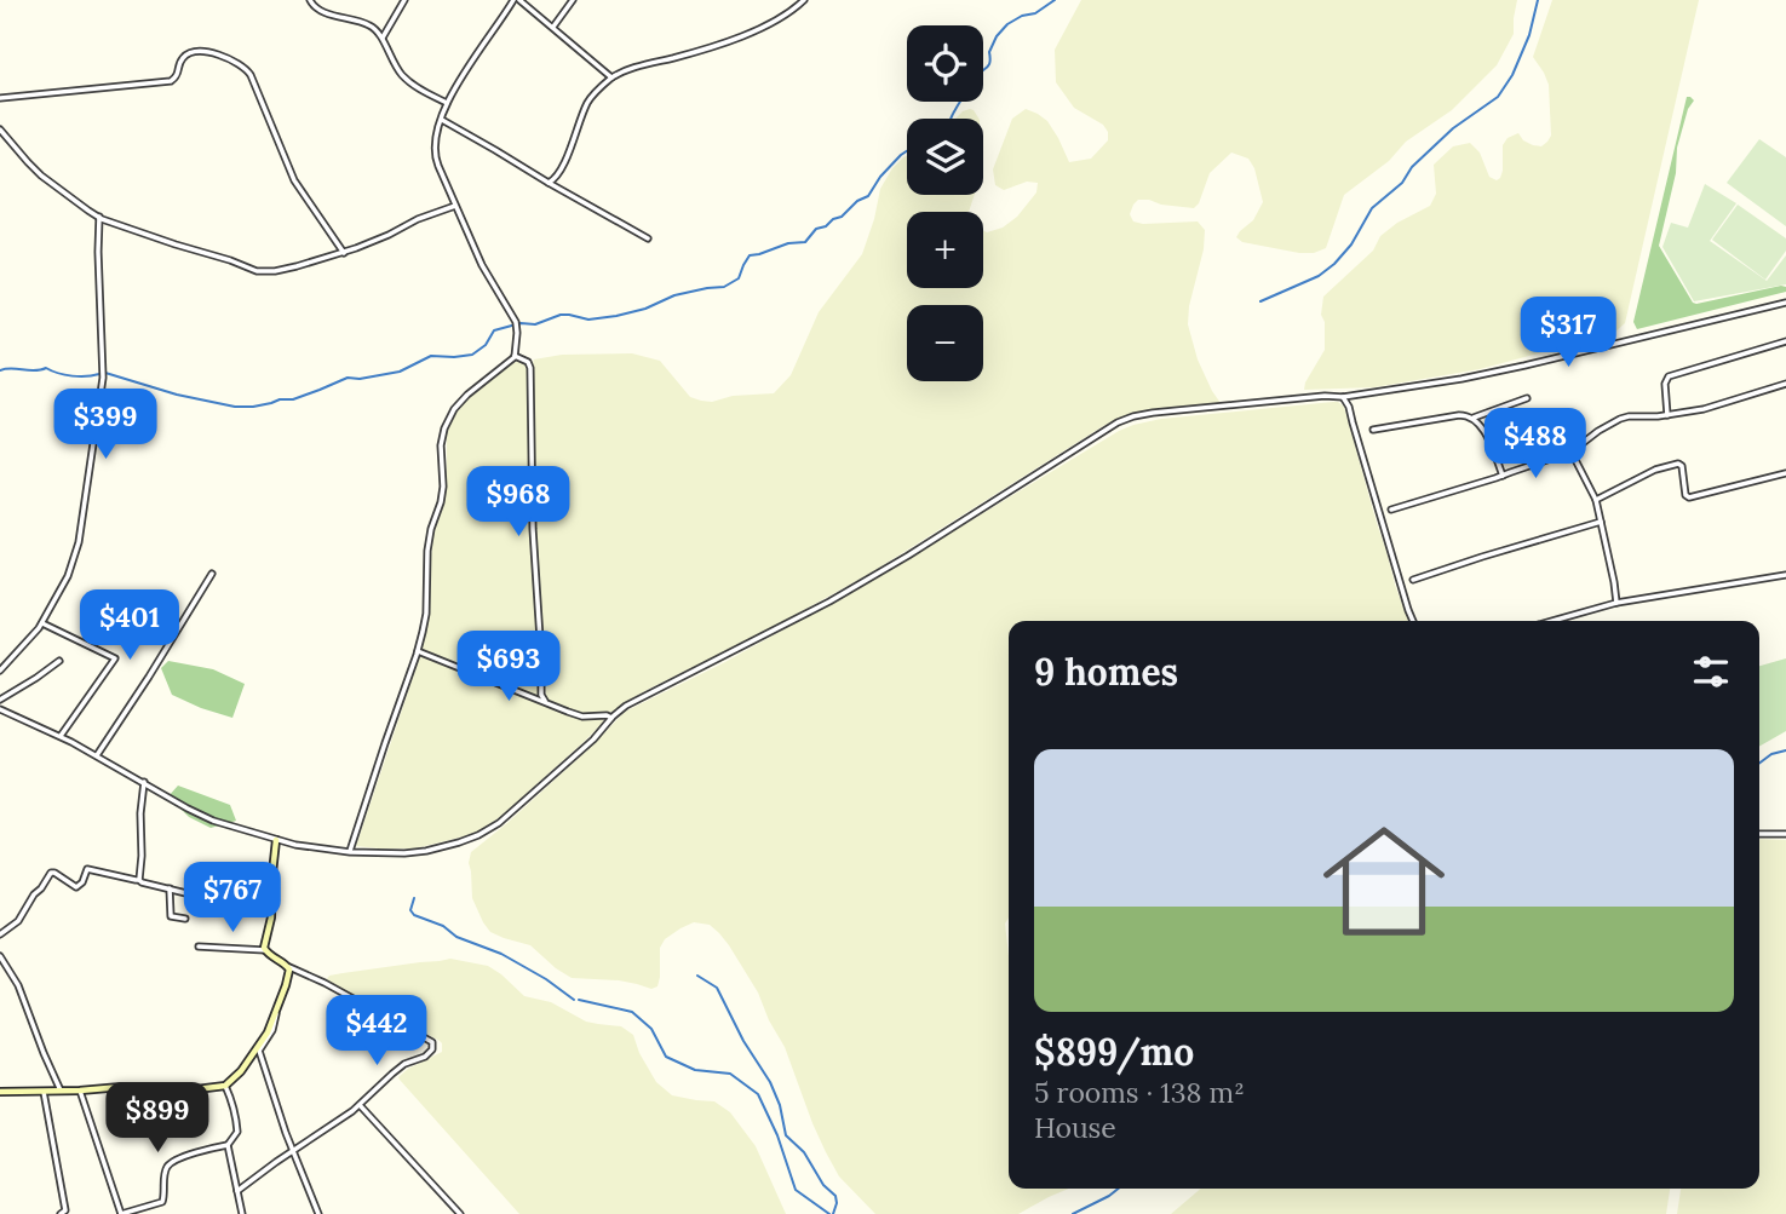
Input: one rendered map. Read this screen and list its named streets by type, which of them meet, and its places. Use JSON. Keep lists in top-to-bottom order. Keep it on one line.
{"page":{"map_buttons":["+","−"],"price":["$317","$399","$488","$968","$401","$693","$767","$442","$899"],"heading":"9 homes","list":[{"name":"$899/mo","note":"5 rooms · 138 m² · House"}]}}
